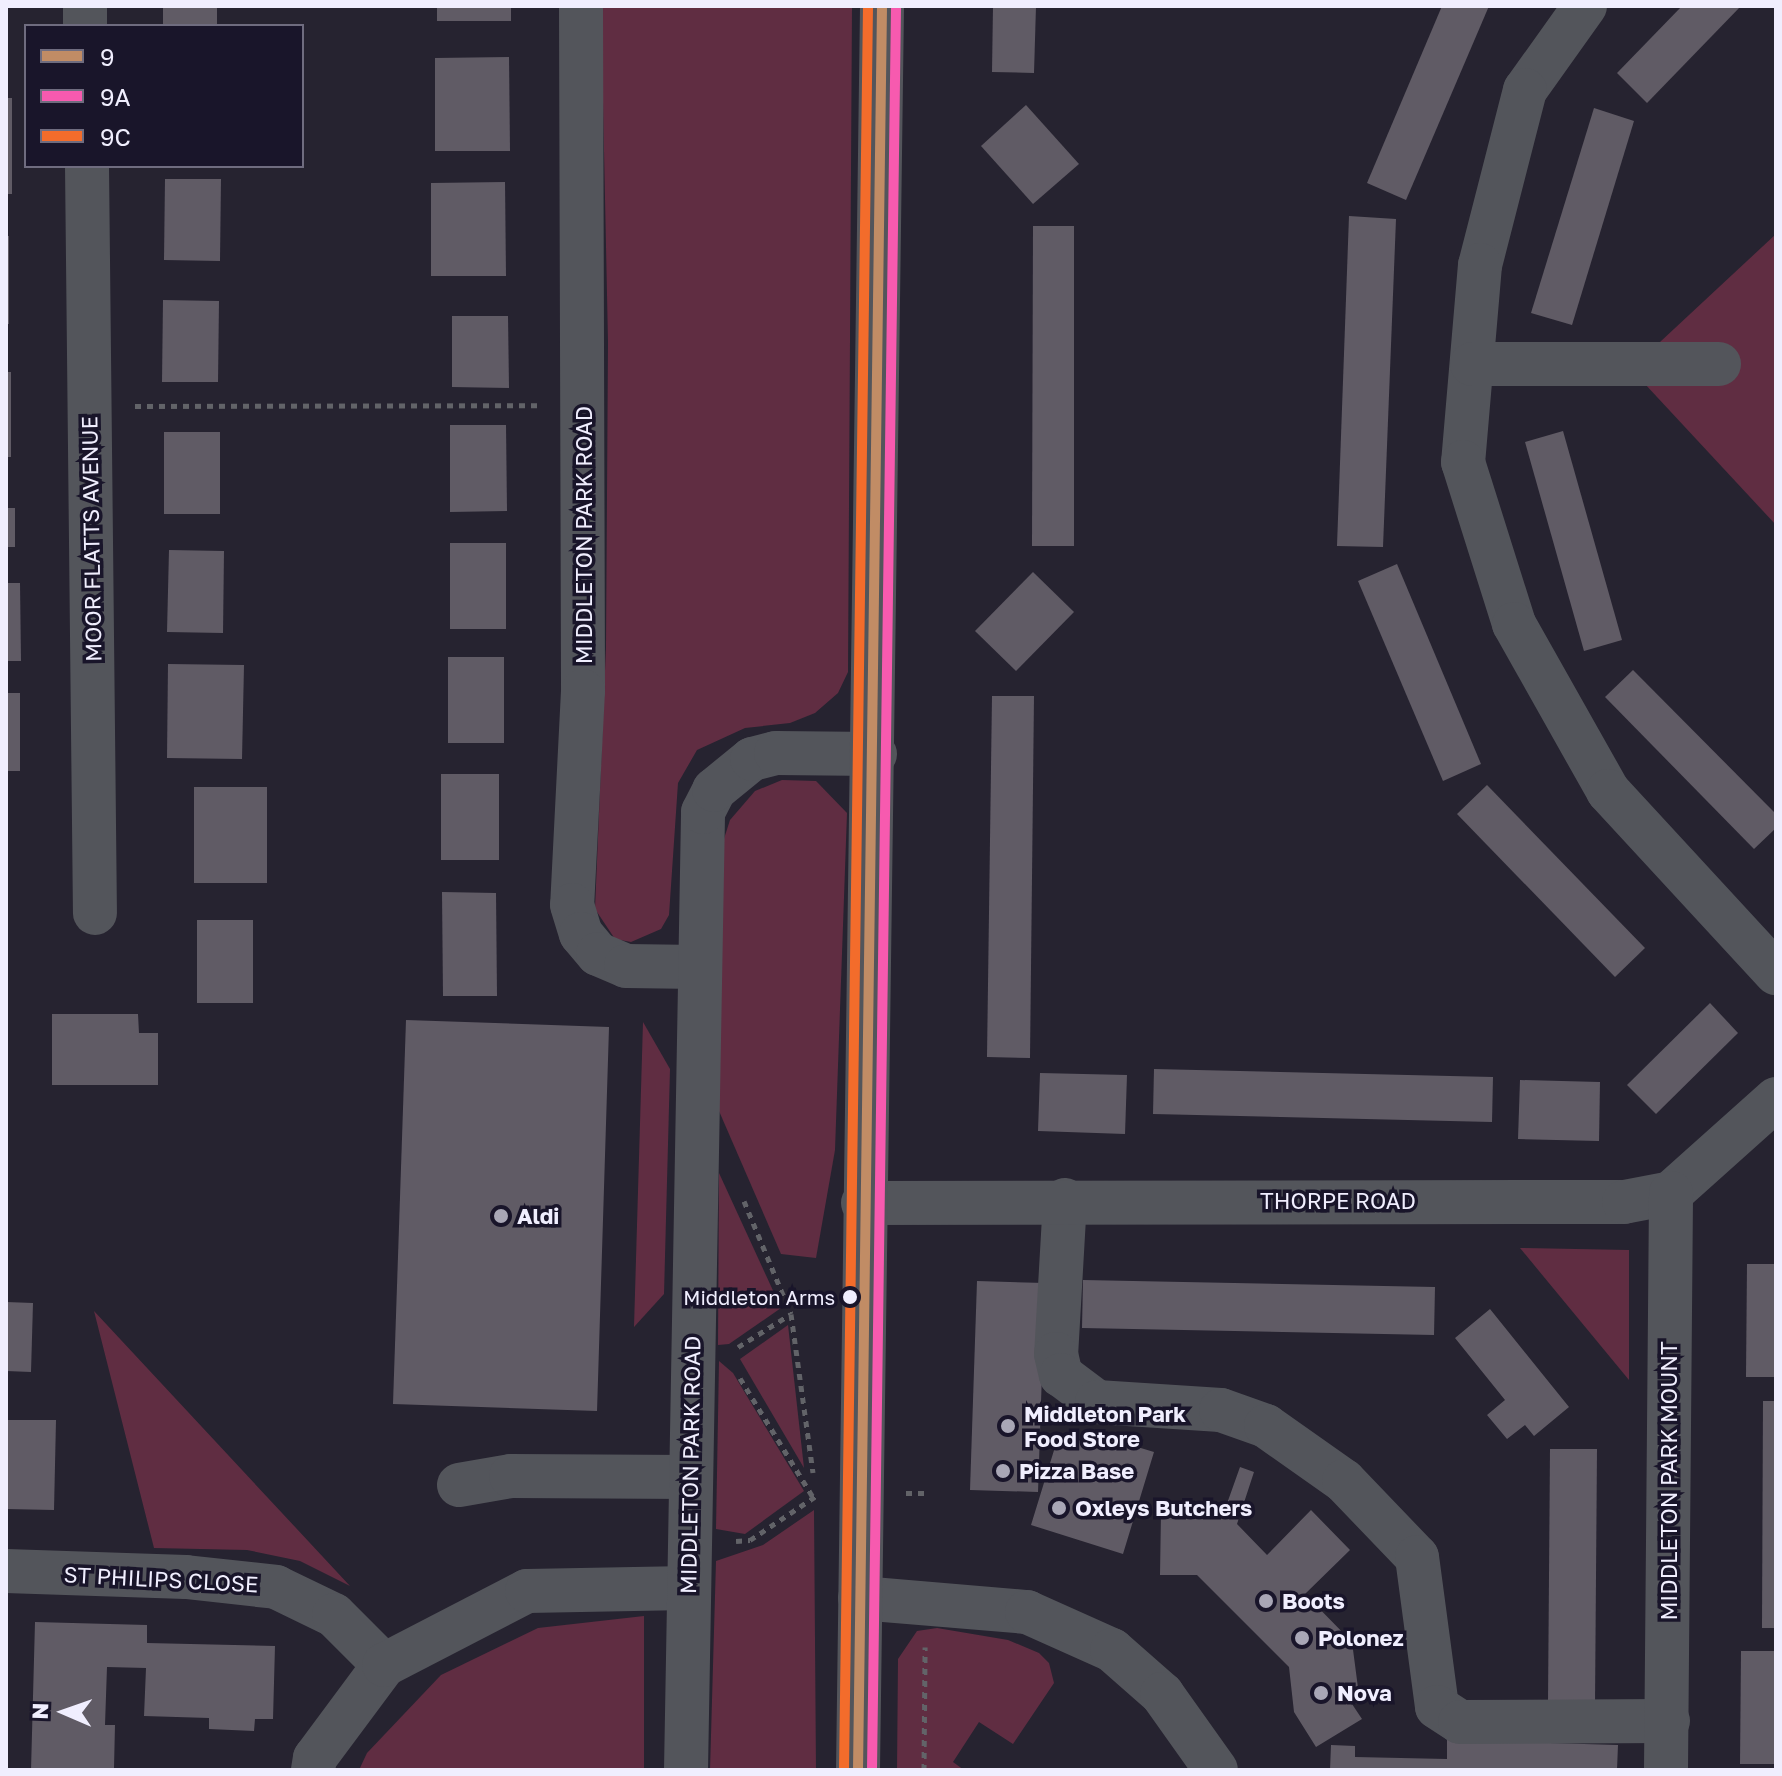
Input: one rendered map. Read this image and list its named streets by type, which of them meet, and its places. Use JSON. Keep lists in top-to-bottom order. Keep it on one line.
{"streets":{"street":["MIDDLETON PARK ROAD","MOOR FLATTS AVENUE","THORPE ROAD","MIDDLETON PARK MOUNT","ST PHILIPS CLOSE"]},"crossings":[["THORPE ROAD","MIDDLETON PARK MOUNT"]],"places":["Aldi","Middleton Arms","Middleton Park Food Store","Pizza Base","Oxleys Butchers","Boots","Polonez","Nova"],"lines":["transit line 9","transit line 9A","transit line 9C"],"legend":["9","9A","9C"],"north":"left"}
